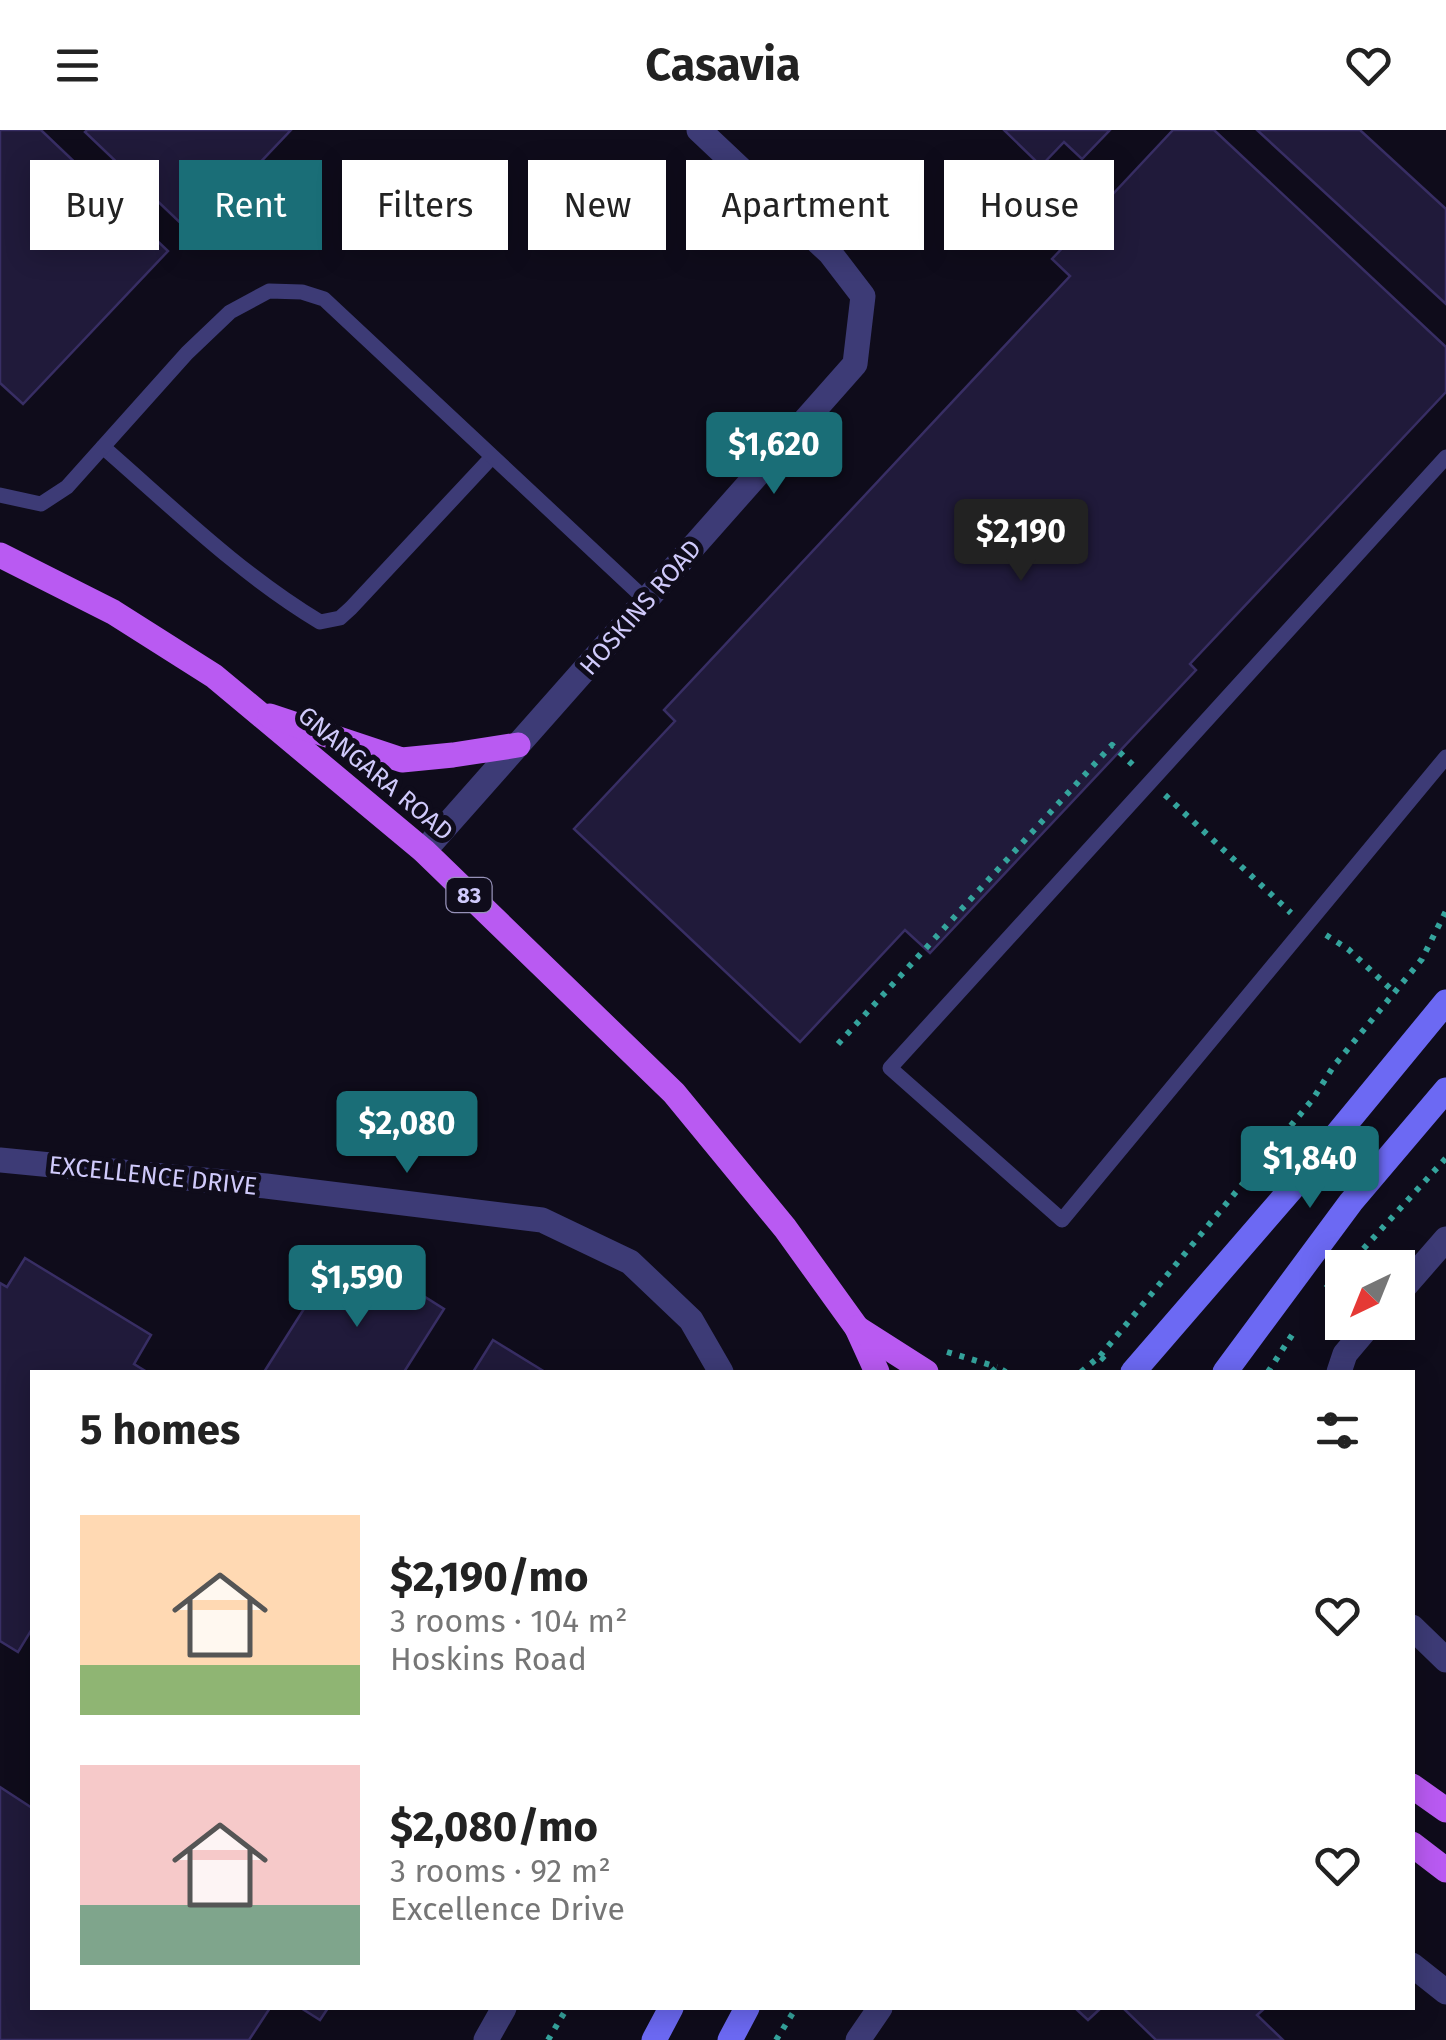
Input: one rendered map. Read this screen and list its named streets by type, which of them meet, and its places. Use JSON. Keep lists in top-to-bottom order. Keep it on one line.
{"streets":{"main road":["GNANGARA ROAD","83"],"street":["HOSKINS ROAD","EXCELLENCE DRIVE"]},"crossings":[["HOSKINS ROAD","GNANGARA ROAD"]],"north":"bottom left","page":{"header":"Casavia","chip":["Buy","Rent","Filters","New","Apartment","House"],"price":["$1,620","$2,190","$2,080","$1,840","$1,590"],"heading":"5 homes","list":[{"name":"$2,190/mo","note":"3 rooms · 104 m² · Hoskins Road"},{"name":"$2,080/mo","note":"3 rooms · 92 m² · Excellence Drive"}]}}
